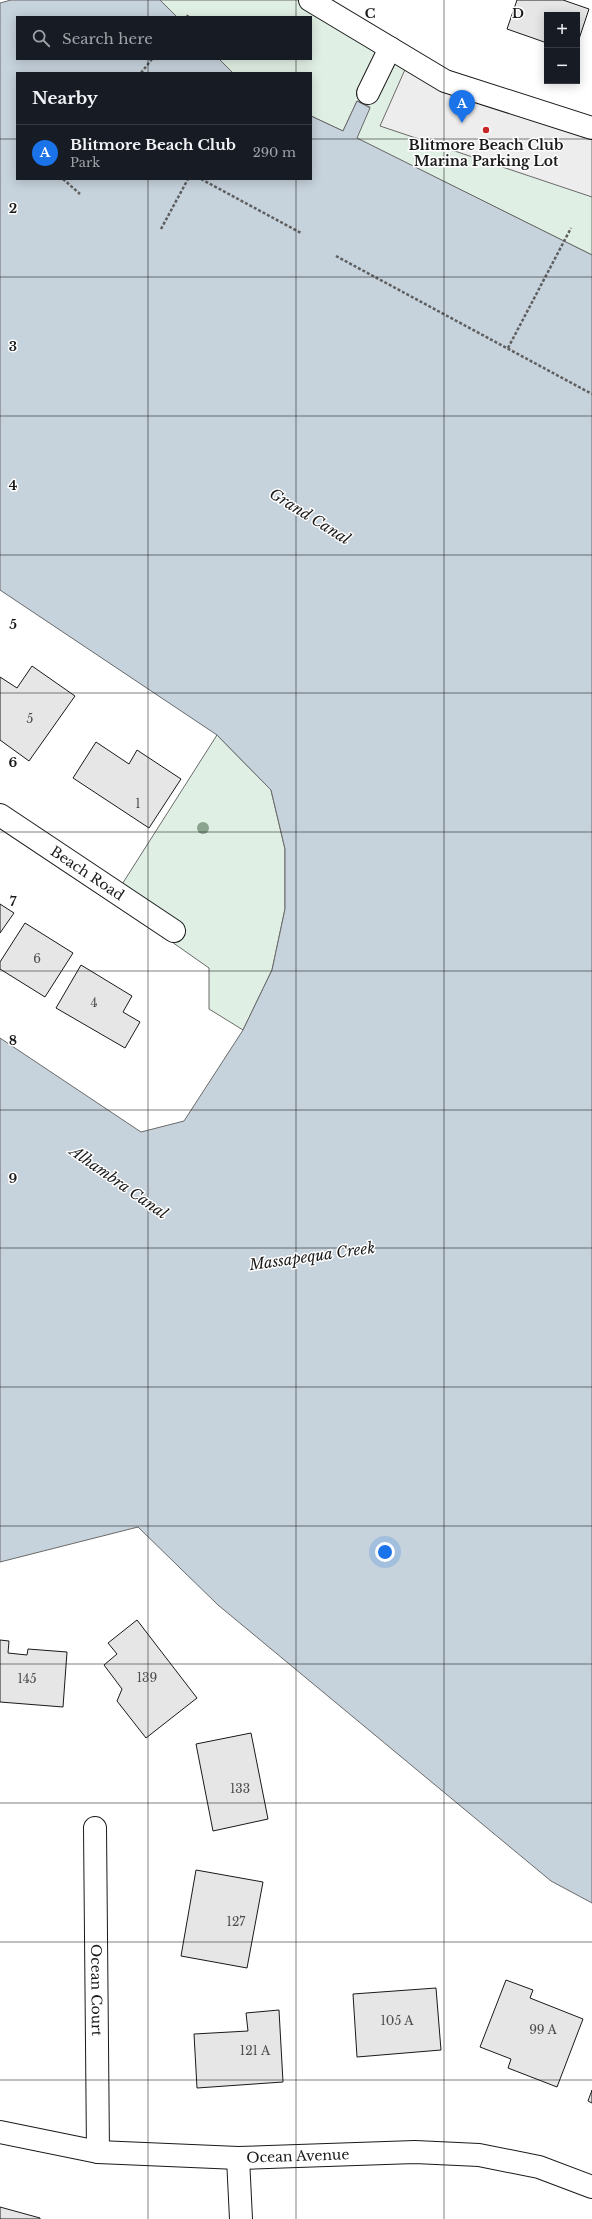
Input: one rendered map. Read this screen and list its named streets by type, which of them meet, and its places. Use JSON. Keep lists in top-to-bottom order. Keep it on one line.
{"streets":{"street":["Beach Road","Ocean Court","Ocean Avenue"]},"crossings":[["Ocean Court","Ocean Avenue"]],"water":["Grand Canal","Alhambra Canal","Massapequa Creek"],"places":["Blitmore Beach Club Marina Parking Lot"],"house_numbers":["5","1","6","4","139","145","133","127","105 A","99 A","121 A"],"page":{"map_buttons":["+","−"],"search":"Search here","heading":"Nearby","pins":"A","list":[{"mark":"A","name":"Blitmore Beach Club","note":"Park","value":"290 m"}]},"grid":{"columns":["C","D"],"rows":["2","3","4","5","6","7","8","9"]}}
